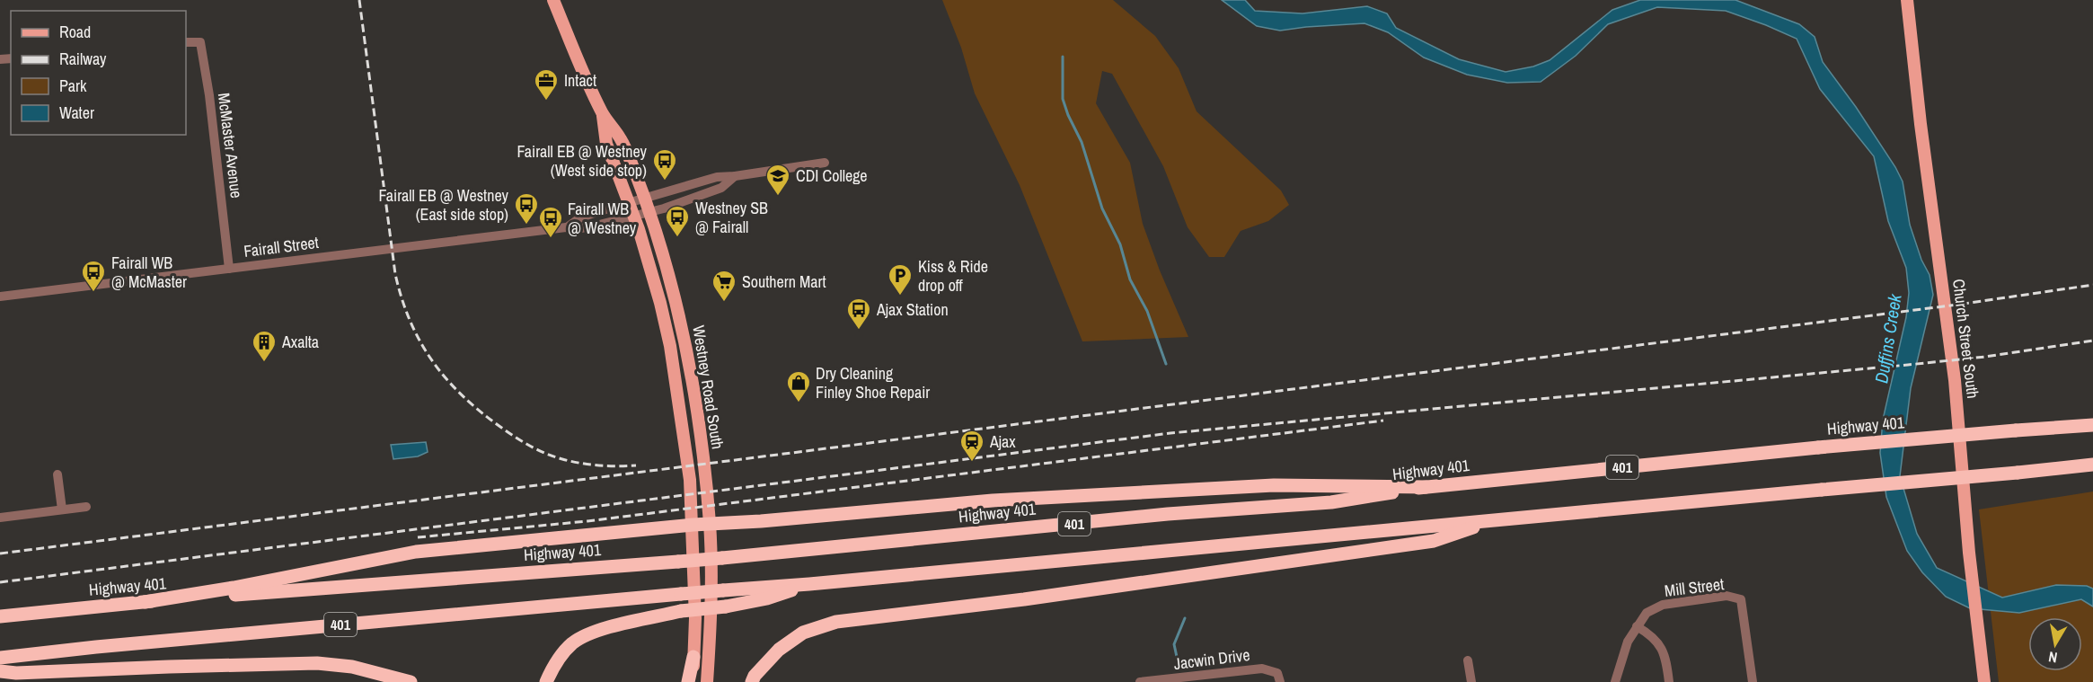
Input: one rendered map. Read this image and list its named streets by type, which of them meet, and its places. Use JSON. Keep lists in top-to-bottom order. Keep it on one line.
{"streets":{"highway":["Highway 401","401"],"main road":["Church Street South","Westney Road South"],"street":["McMaster Avenue","Fairall Street","Mill Street","Jacwin Drive"]},"crossings":[["McMaster Avenue","Fairall Street"],["Fairall Street","Westney Road South"]],"water":["Duffins Creek"],"places":{"office":["Intact"],"bus stop":["Fairall EB @ Westney (West side stop)","Fairall EB @ Westney (East side stop)","Westney SB @ Fairall","Fairall WB @ Westney","Fairall WB @ McMaster","Ajax Station"],"school or university":["CDI College"],"parking":["Kiss & Ride drop off"],"supermarket":["Southern Mart"],"building":["Axalta"],"shop":["Dry Cleaning Finley Shoe Repair"],"station":["Ajax"]},"legend":["Road","Railway","Park","Water"],"north":"bottom"}
